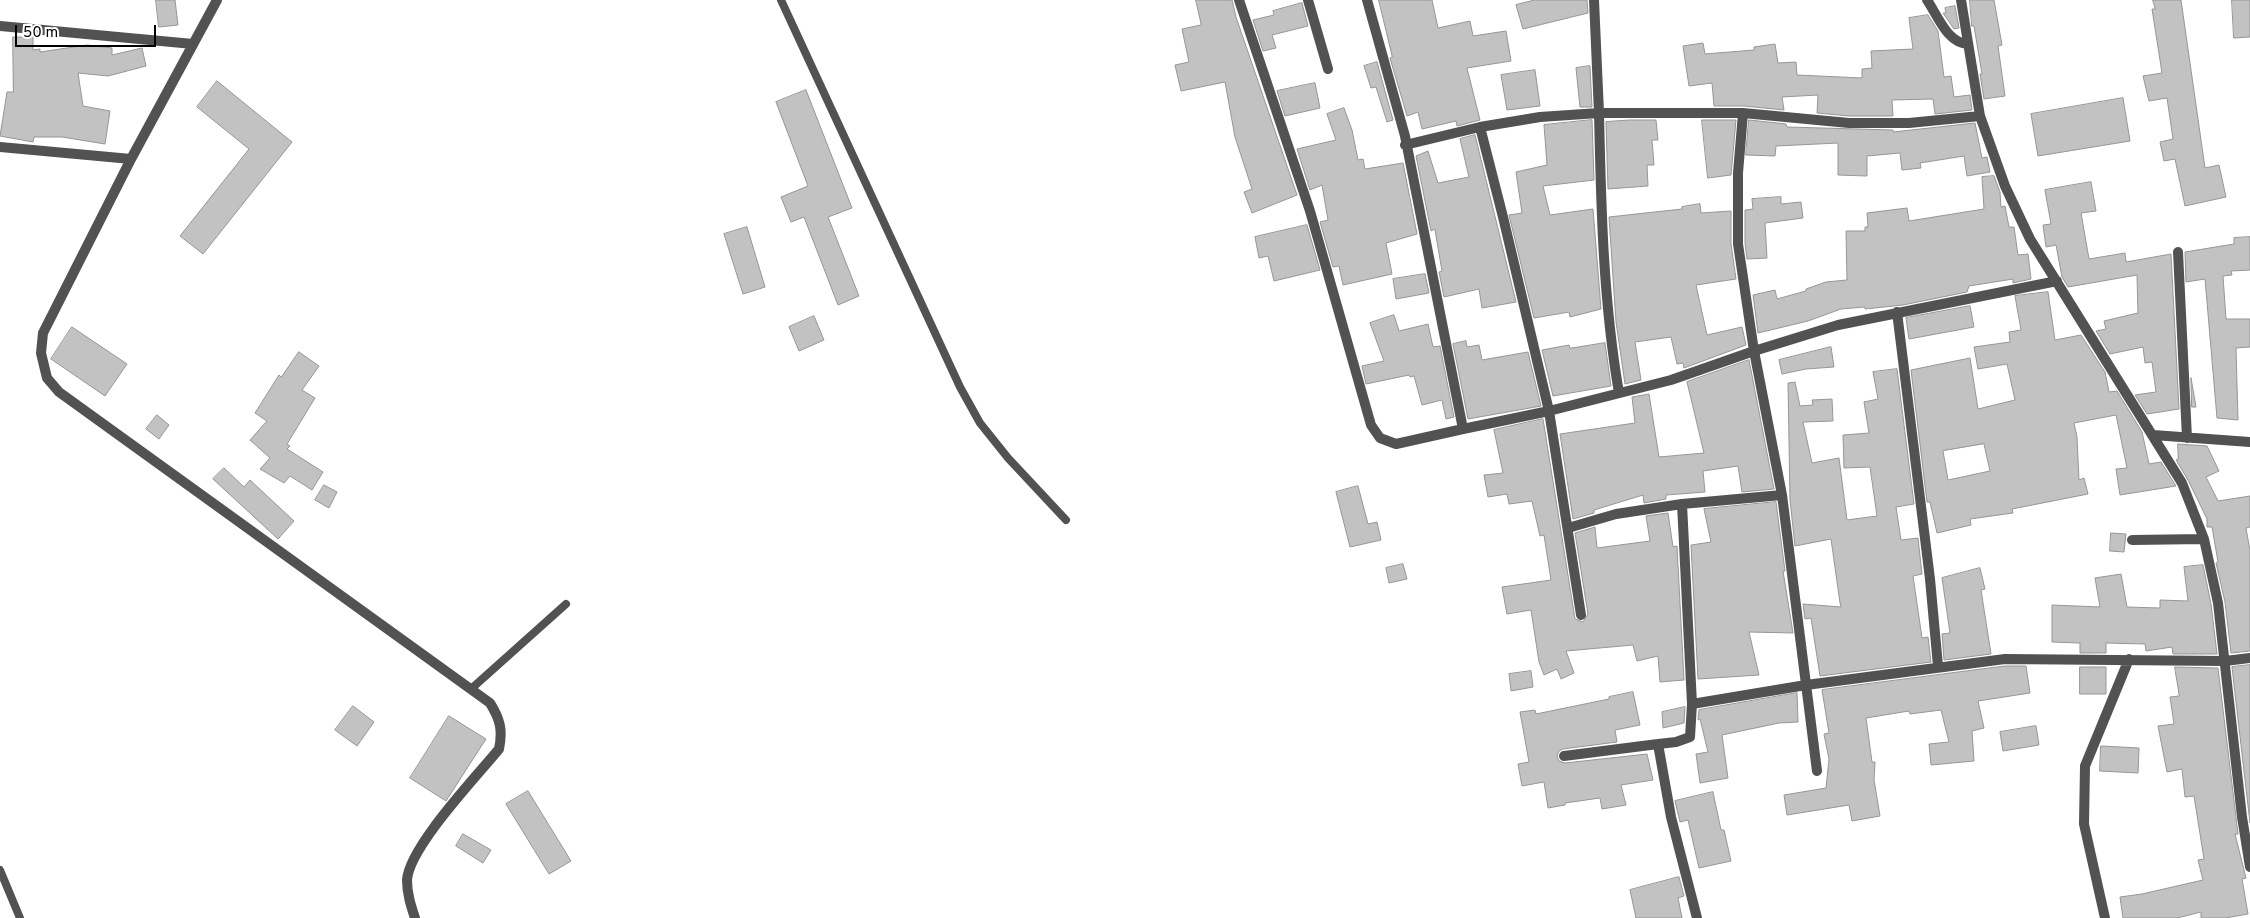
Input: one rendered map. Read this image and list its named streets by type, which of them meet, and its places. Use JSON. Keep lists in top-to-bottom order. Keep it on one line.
{"scale_bar":"50 m"}
